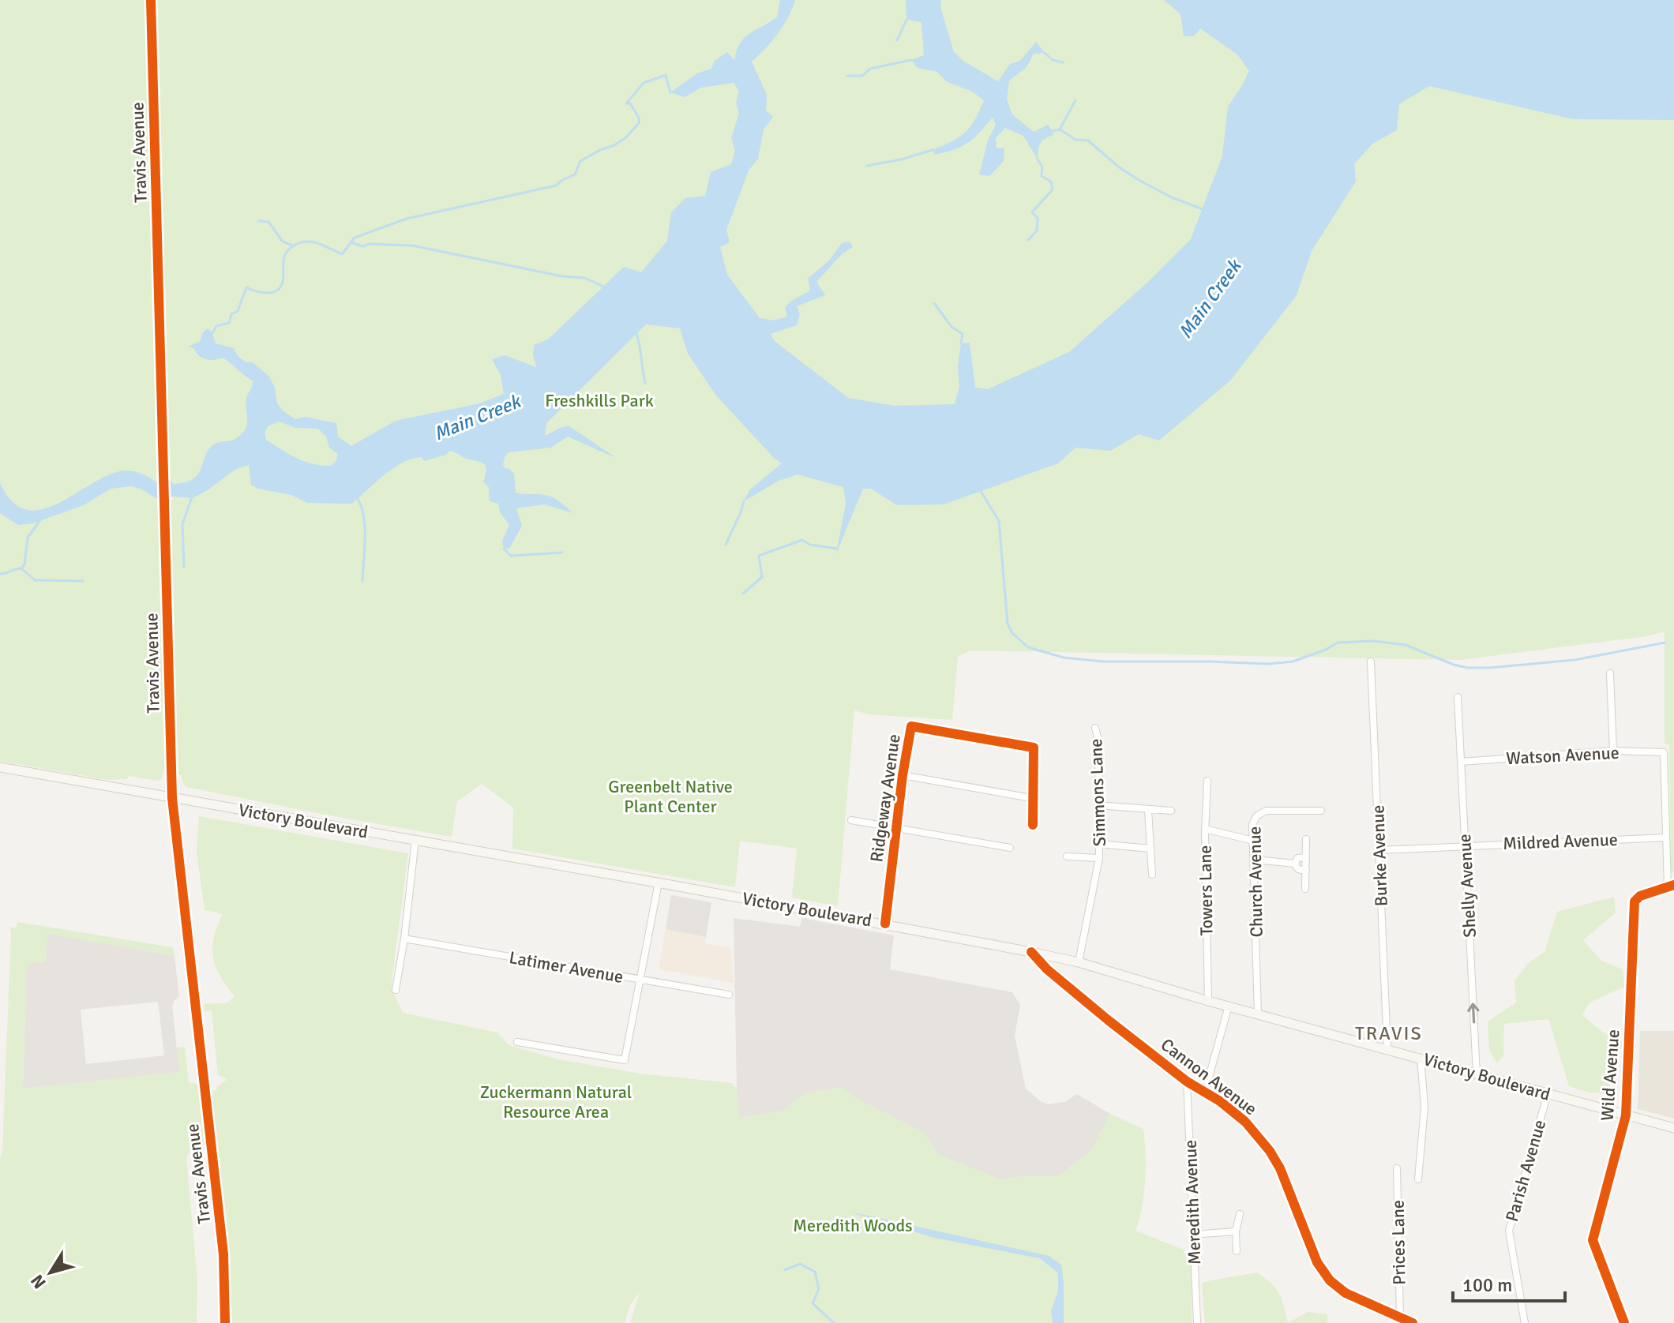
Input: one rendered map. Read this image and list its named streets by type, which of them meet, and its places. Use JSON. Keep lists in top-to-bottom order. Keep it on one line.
{"streets":{"main road":["Victory Boulevard"],"street":["Travis Avenue","Watson Avenue","Simmons Lane","Ridgeway Avenue","Mildred Avenue","Burke Avenue","Church Avenue","Shelly Avenue","Towers Lane","Latimer Avenue","Wild Avenue","Cannon Avenue","Parish Avenue","Meredith Avenue","Prices Lane"]},"crossings":[["Travis Avenue","Victory Boulevard"],["Watson Avenue","Mildred Avenue"],["Watson Avenue","Shelly Avenue"],["Simmons Lane","Victory Boulevard"],["Ridgeway Avenue","Victory Boulevard"],["Victory Boulevard","Burke Avenue"],["Victory Boulevard","Church Avenue"],["Victory Boulevard","Shelly Avenue"],["Victory Boulevard","Towers Lane"],["Victory Boulevard","Wild Avenue"],["Victory Boulevard","Cannon Avenue"],["Victory Boulevard","Parish Avenue"],["Mildred Avenue","Burke Avenue"],["Mildred Avenue","Shelly Avenue"],["Cannon Avenue","Meredith Avenue"],["Cannon Avenue","Prices Lane"]],"one_way":["Shelly Avenue"],"districts":["TRAVIS"],"water":["Main Creek"],"parks":["Freshkills Park","Greenbelt Native Plant Center","Zuckermann Natural Resource Area","Meredith Woods"],"scale_bar":"100 m","north":"bottom left"}
